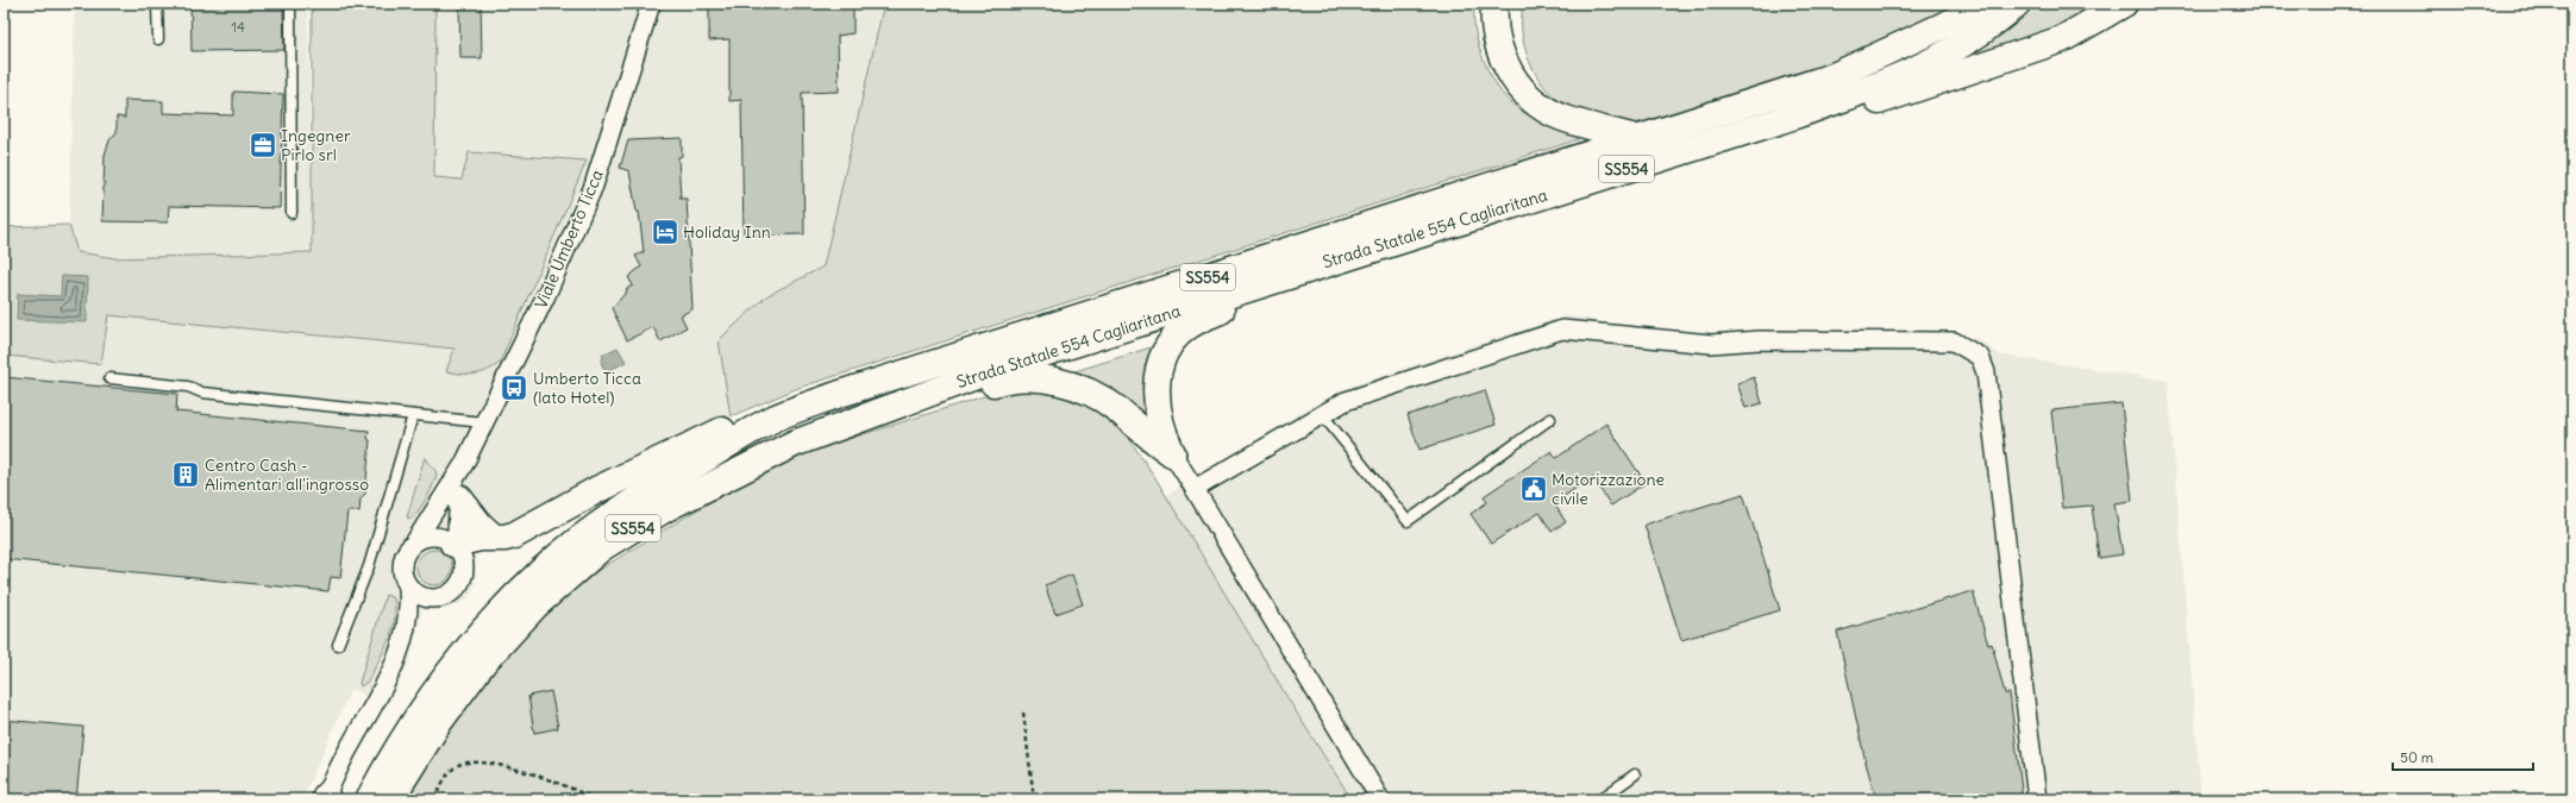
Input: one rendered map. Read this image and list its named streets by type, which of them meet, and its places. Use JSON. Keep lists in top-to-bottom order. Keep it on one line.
{"streets":{"highway":["SS554","Strada Statale 554 Cagliaritana"],"street":["Viale Umberto Ticca"]},"places":{"office":["Ingegner Pirlo srl"],"hotel":["Holiday Inn"],"bus stop":["Umberto Ticca (lato Hotel)"],"building":["Centro Cash - Alimentari all'ingrosso"],"public building":["Motorizzazione civile"]},"house_numbers":["14"],"scale_bar":"50 m"}
